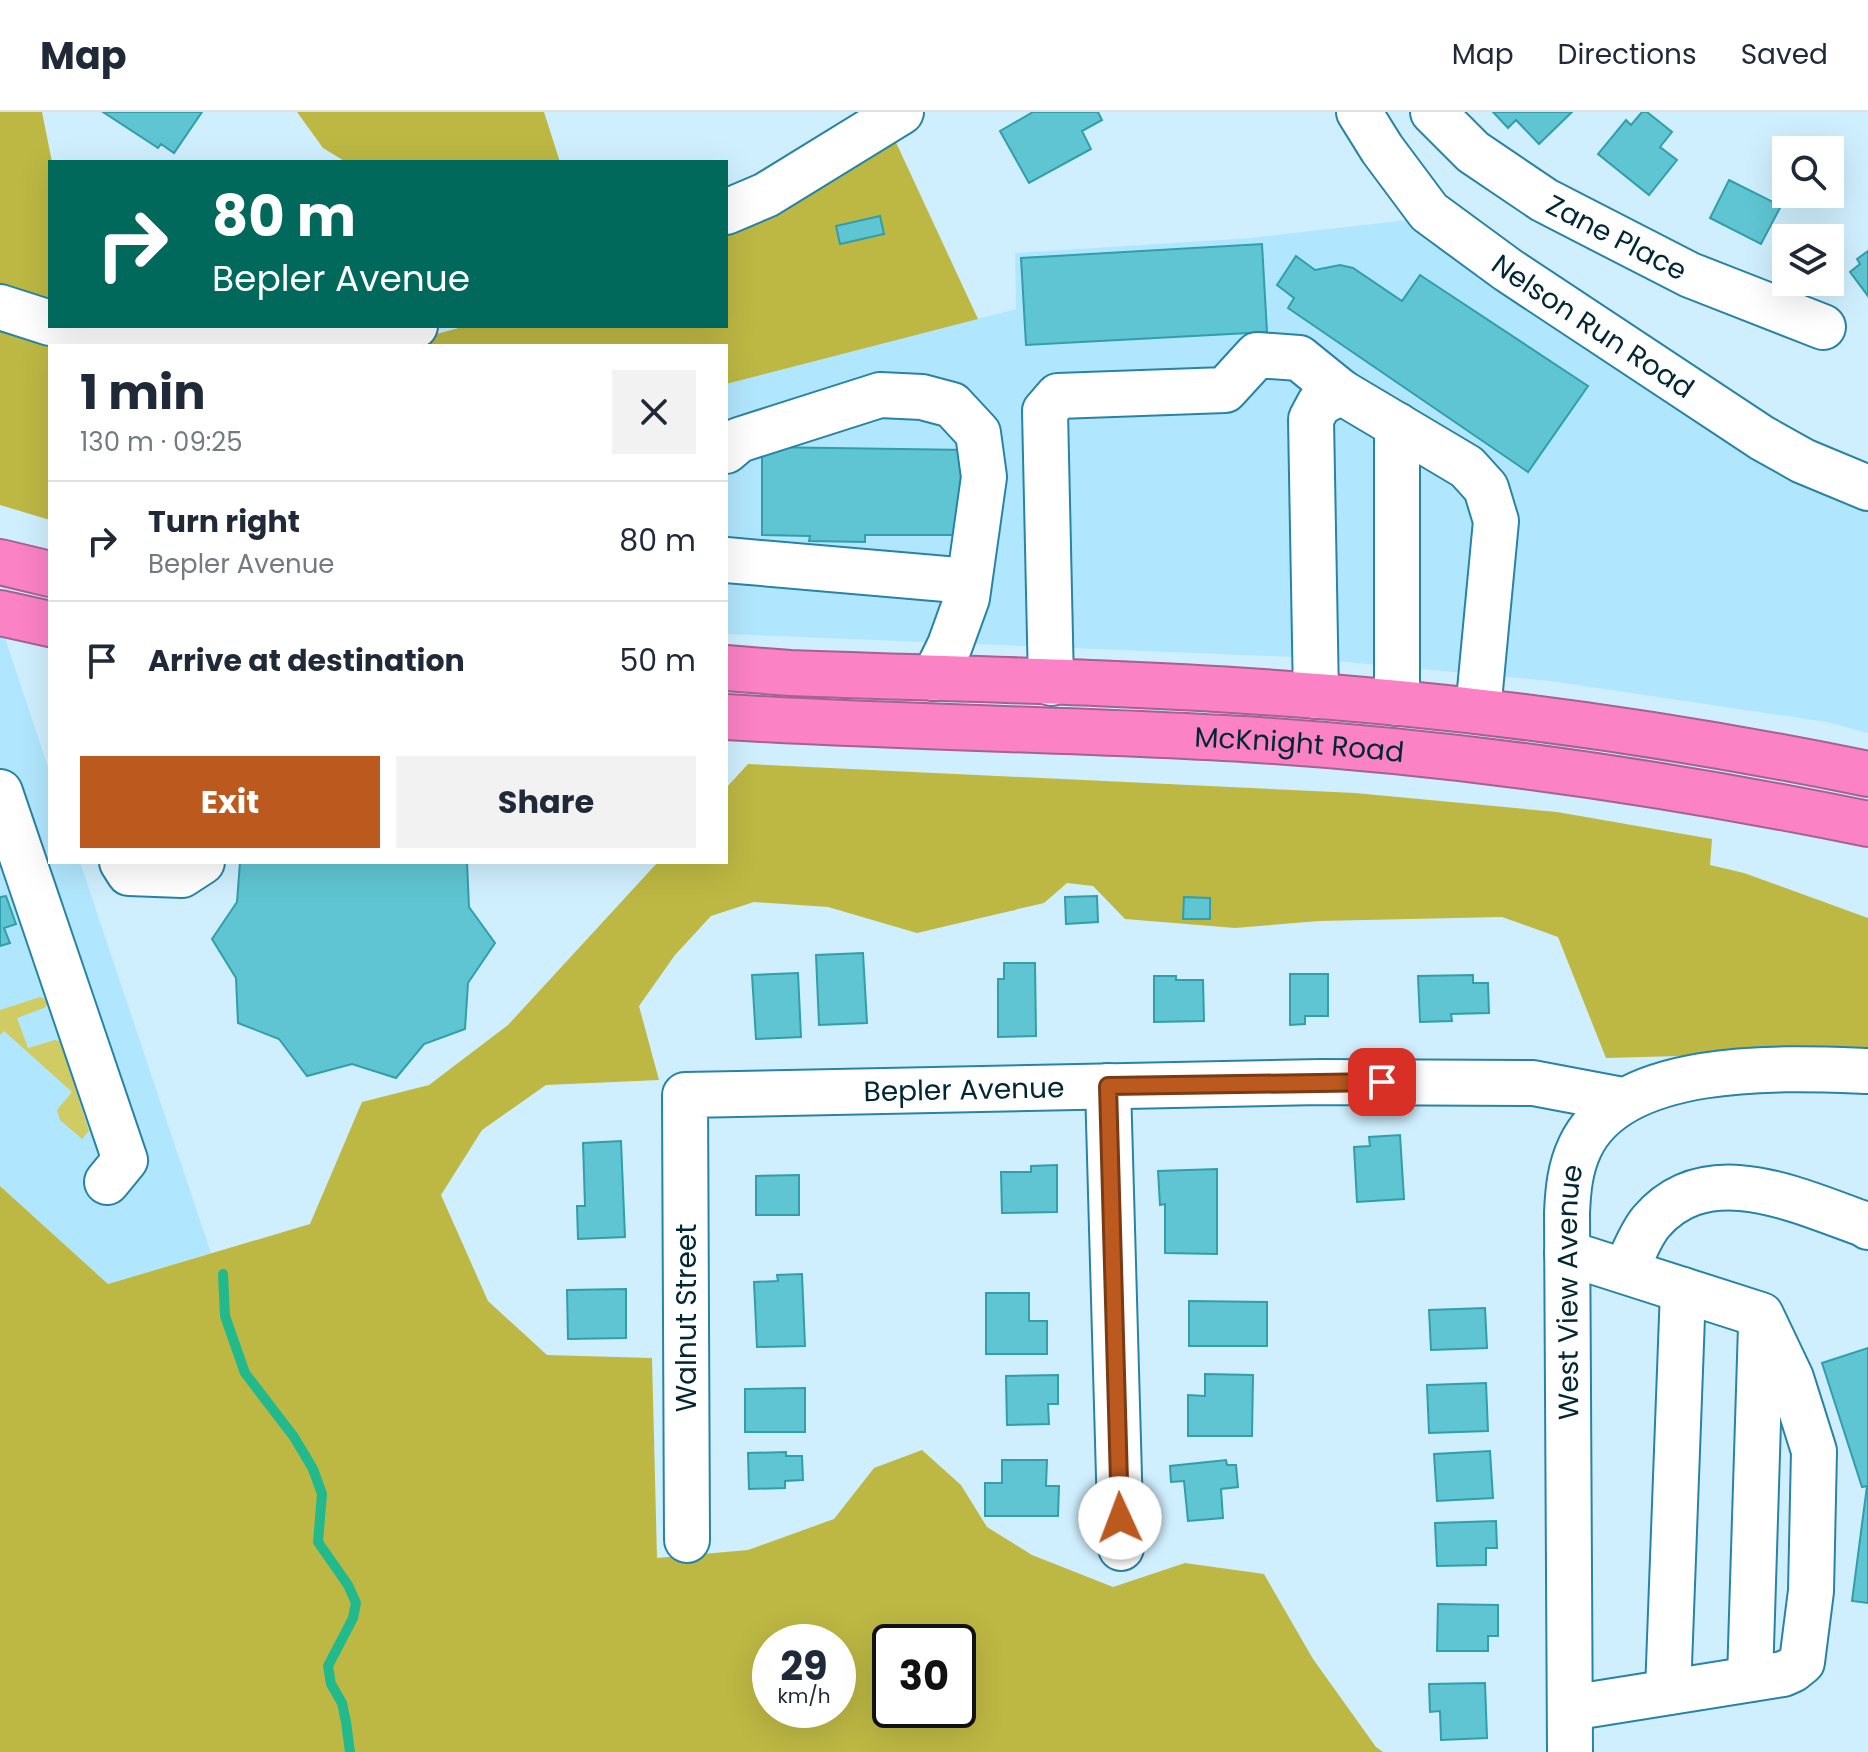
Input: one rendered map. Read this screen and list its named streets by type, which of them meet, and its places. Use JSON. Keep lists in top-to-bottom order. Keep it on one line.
{"streets":{"highway":["McKnight Road"],"street":["Zane Place","Nelson Run Road","Bepler Avenue","West View Avenue","Walnut Street"]},"crossings":[["Bepler Avenue","West View Avenue"],["Bepler Avenue","Walnut Street"]],"page":{"header":"Map","nav":["Map","Directions","Saved"],"turn":["80 m","Bepler Avenue"],"heading":["1 min","130 m · 09:25"],"list":[{"name":"Turn right","note":"Bepler Avenue","value":"80 m"},{"name":"Arrive at destination","value":"50 m"}],"buttons":["Exit","Share"],"speed":"29 km/h","limit":"30"}}
